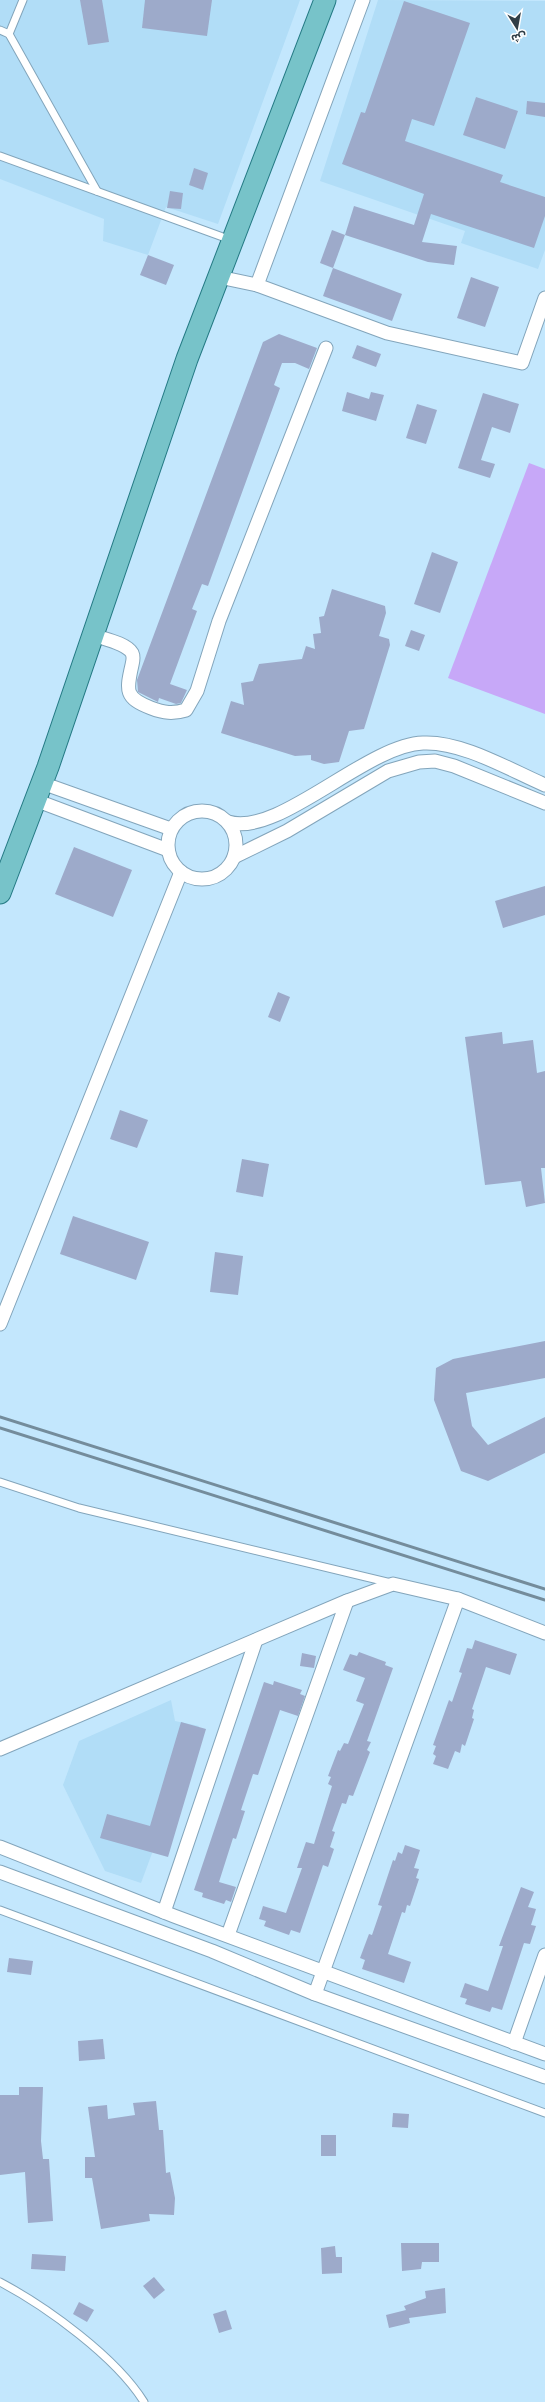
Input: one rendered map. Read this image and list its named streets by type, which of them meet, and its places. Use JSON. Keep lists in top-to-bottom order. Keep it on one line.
{"north":"bottom"}
